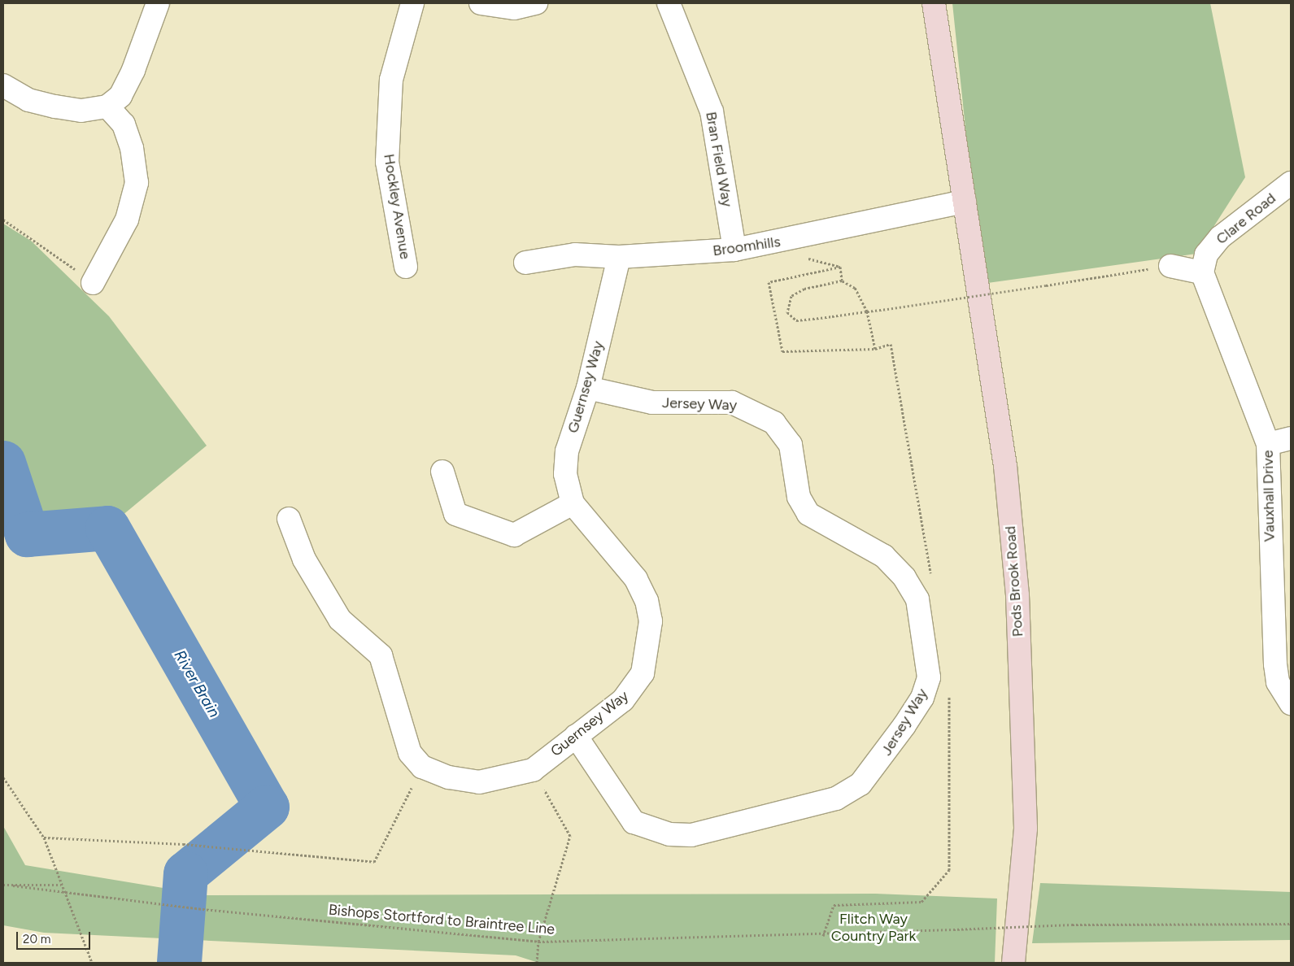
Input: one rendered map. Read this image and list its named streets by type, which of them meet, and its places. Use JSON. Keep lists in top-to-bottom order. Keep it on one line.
{"streets":{"main road":["Pods Brook Road"],"street":["Bran Field Way","Hockley Avenue","Clare Road","Broomhills","Guernsey Way","Jersey Way","Vauxhall Drive"],"path":["Bishops Stortford to Braintree Line"]},"crossings":[["Bran Field Way","Broomhills"],["Clare Road","Vauxhall Drive"],["Broomhills","Guernsey Way"],["Broomhills","Pods Brook Road"],["Guernsey Way","Jersey Way"]],"water":["River Brain"],"parks":["Flitch Way Country Park"],"scale_bar":"20 m"}
